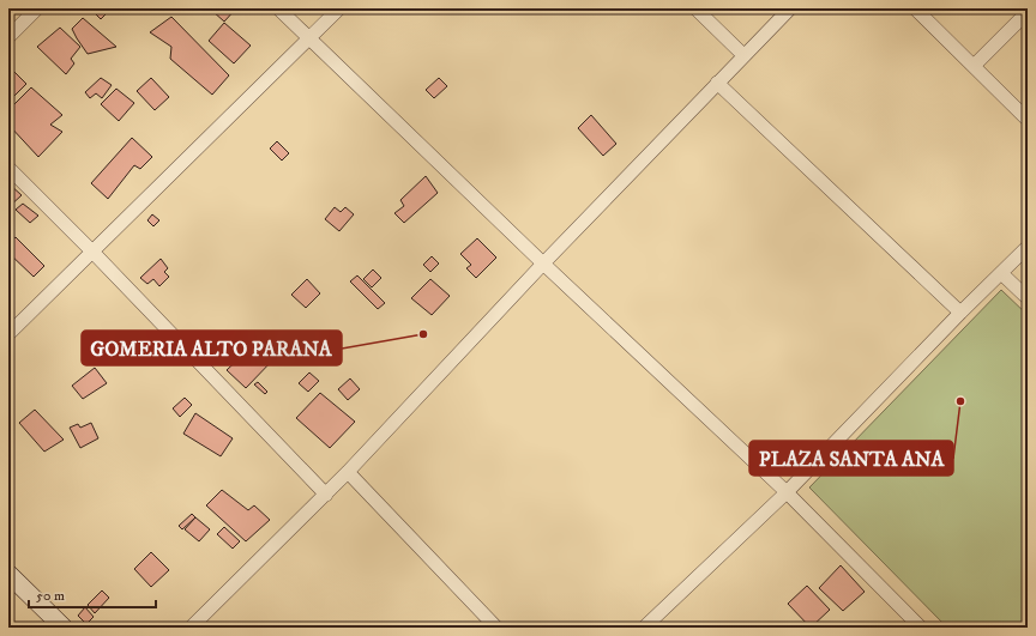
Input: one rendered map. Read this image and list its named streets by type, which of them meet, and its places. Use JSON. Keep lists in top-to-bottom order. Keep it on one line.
{"places":["GOMERIA ALTO PARANA","PLAZA SANTA ANA"],"scale_bar":"50 m"}
